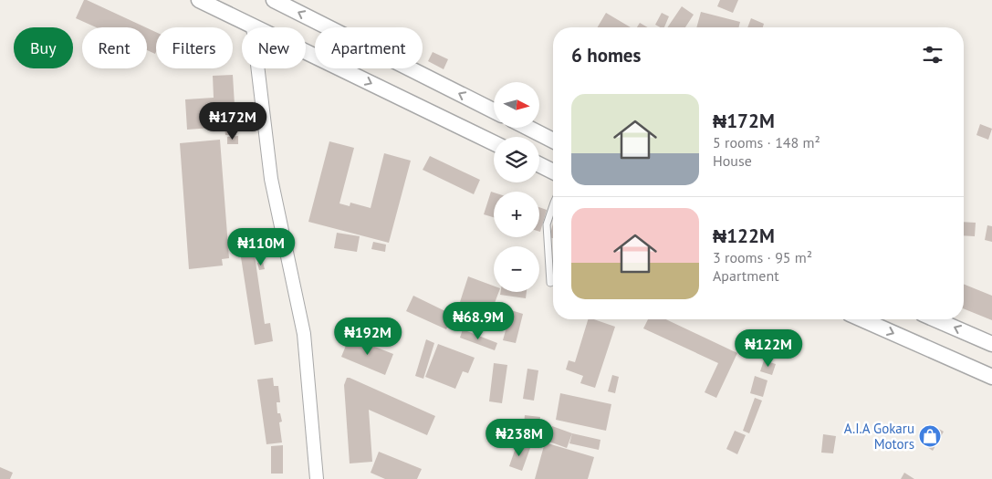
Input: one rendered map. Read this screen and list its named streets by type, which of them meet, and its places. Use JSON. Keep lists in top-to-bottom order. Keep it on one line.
{"places":{"shop":["A.I.A Gokaru Motors"]},"north":"right","page":{"chip":["Buy","Rent","Filters","New","Apartment"],"heading":"6 homes","map_buttons":["+","−"],"list":[{"name":"₦172M","note":"5 rooms · 148 m² · House"},{"name":"₦122M","note":"3 rooms · 95 m² · Apartment"}],"price":["₦172M","₦110M","₦68.9M","₦192M","₦122M","₦238M"]}}
